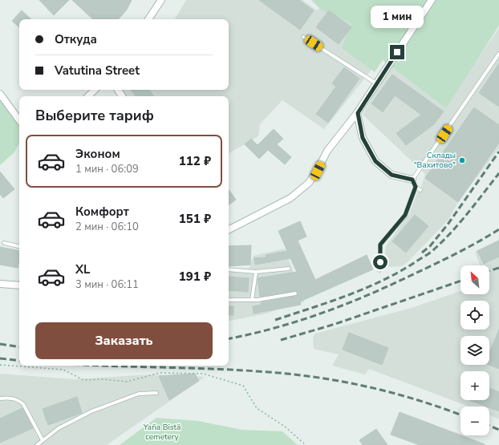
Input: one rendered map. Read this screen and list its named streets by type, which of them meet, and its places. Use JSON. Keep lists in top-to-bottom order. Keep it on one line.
{"parks":["Yaña Bistä cemetery"],"places":["Склады \"Вахитово\""],"north":"top left","page":{"bubble":"1 мин","banner":["Откуда","Vatutina Street"],"heading":"Выберите тариф","list":[{"name":"Эконом","note":"1 мин · 06:09","value":"112 ₽"},{"name":"Комфорт","note":"2 мин · 06:10","value":"151 ₽"},{"name":"XL","note":"3 мин · 06:11","value":"191 ₽"}],"map_buttons":["+","−"],"buttons":"Заказать"}}
